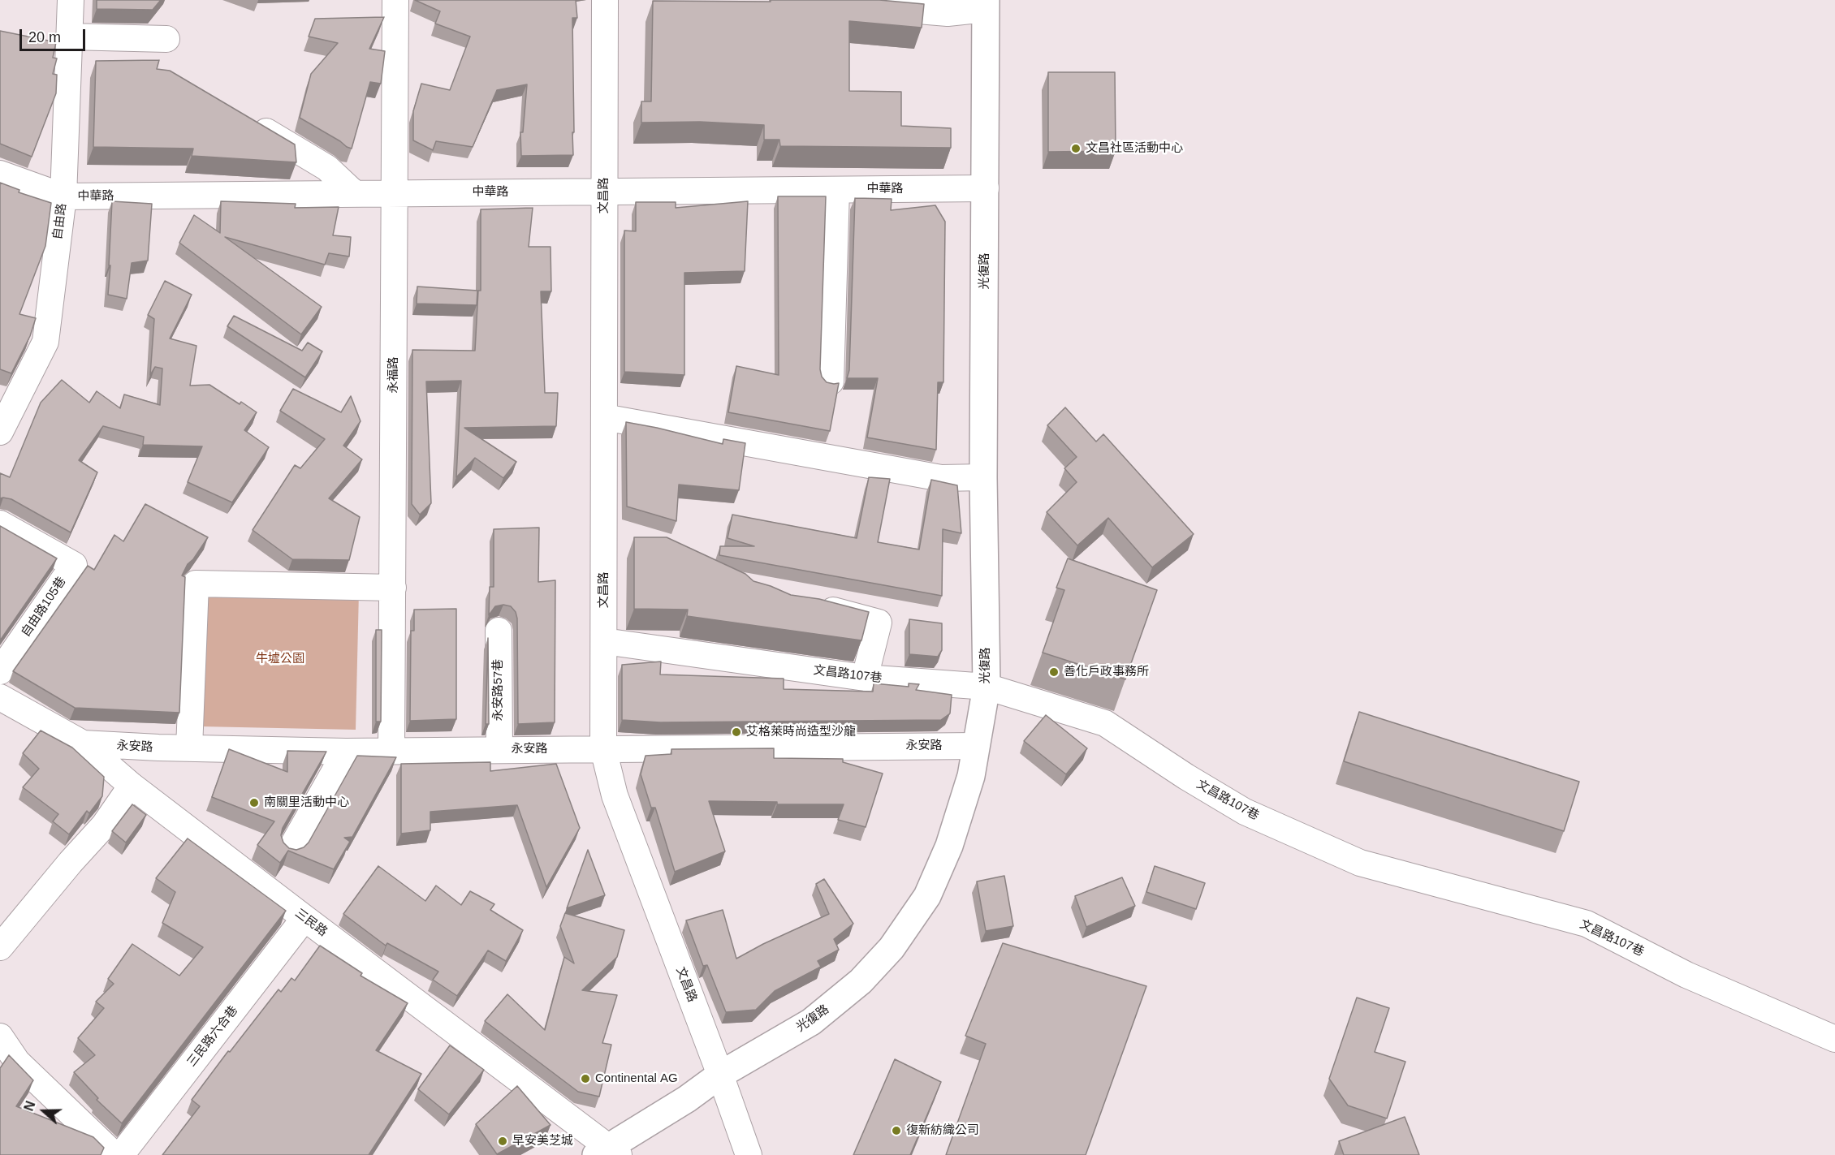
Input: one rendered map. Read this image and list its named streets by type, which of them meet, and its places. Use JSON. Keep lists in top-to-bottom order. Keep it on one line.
{"streets":{"main road":["光復路"],"street":["中華路","文昌路","自由路","永福路","自由路105巷","文昌路107巷","永安路57巷","永安路","三民路","三民路六合巷"]},"crossings":[["中華路","文昌路"],["中華路","自由路"],["中華路","光復路"],["中華路","永福路"],["文昌路","光復路"],["文昌路","文昌路107巷"],["文昌路","永安路"],["光復路","文昌路107巷"],["光復路","永安路"],["光復路","三民路"],["永福路","永安路"],["永安路57巷","永安路"],["永安路","三民路"],["三民路","三民路六合巷"]],"parks":["牛墟公園"],"places":["文昌社區活動中心","善化戶政事務所","艾格萊時尚造型沙龍","南關里活動中心","Continental AG","復新紡織公司","早安美芝城"],"scale_bar":"20 m","north":"left"}
